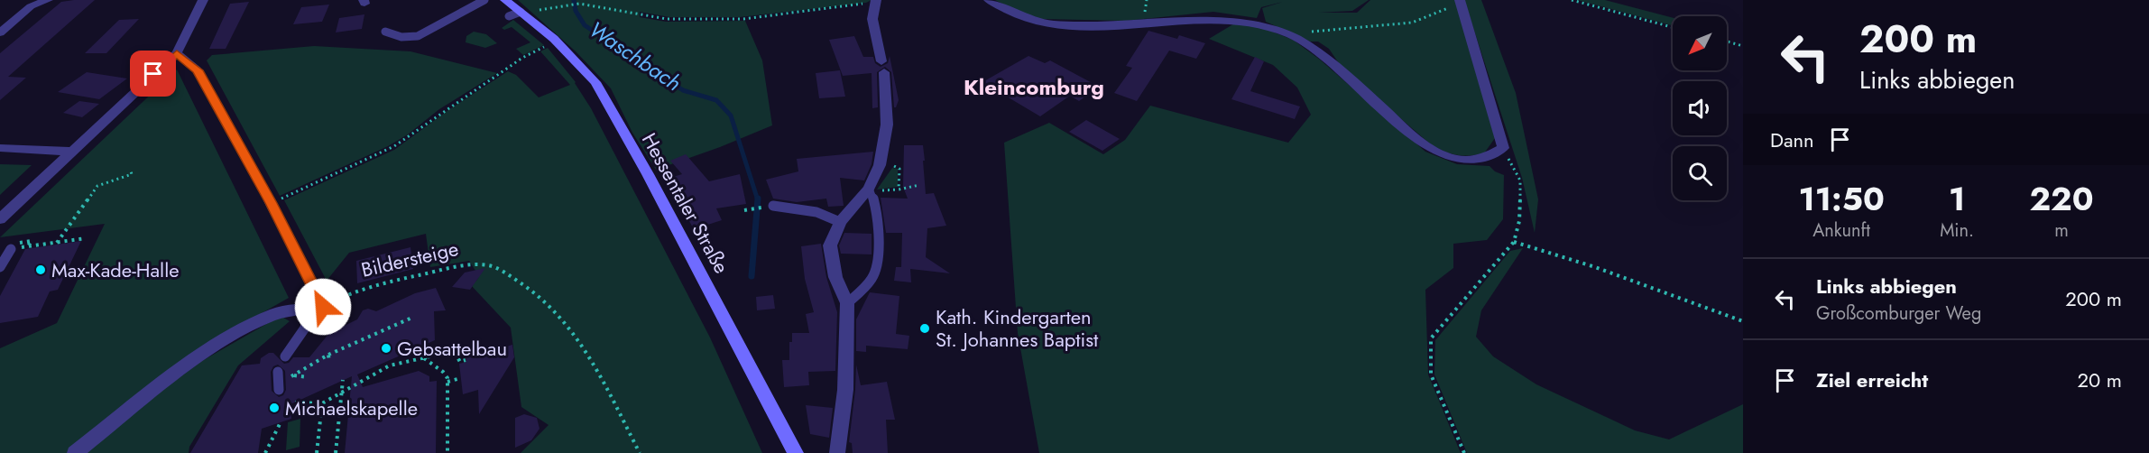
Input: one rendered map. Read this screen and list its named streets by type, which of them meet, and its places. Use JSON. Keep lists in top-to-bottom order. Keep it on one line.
{"streets":{"main road":["Hessentaler Straße"],"path":["Bildersteige"]},"districts":["Kleincomburg"],"water":["Waschbach"],"places":["Max-Kade-Halle","Kath. Kindergarten St. Johannes Baptist","Gebsattelbau","Michaelskapelle"],"north":"bottom left","page":{"turn":["200 m","Links abbiegen"],"then":"Dann","eta":["11:50","Ankunft","1","Min.","220","m"],"list":[{"name":"Links abbiegen","note":"Großcomburger Weg","value":"200 m"},{"name":"Ziel erreicht","value":"20 m"}]}}
